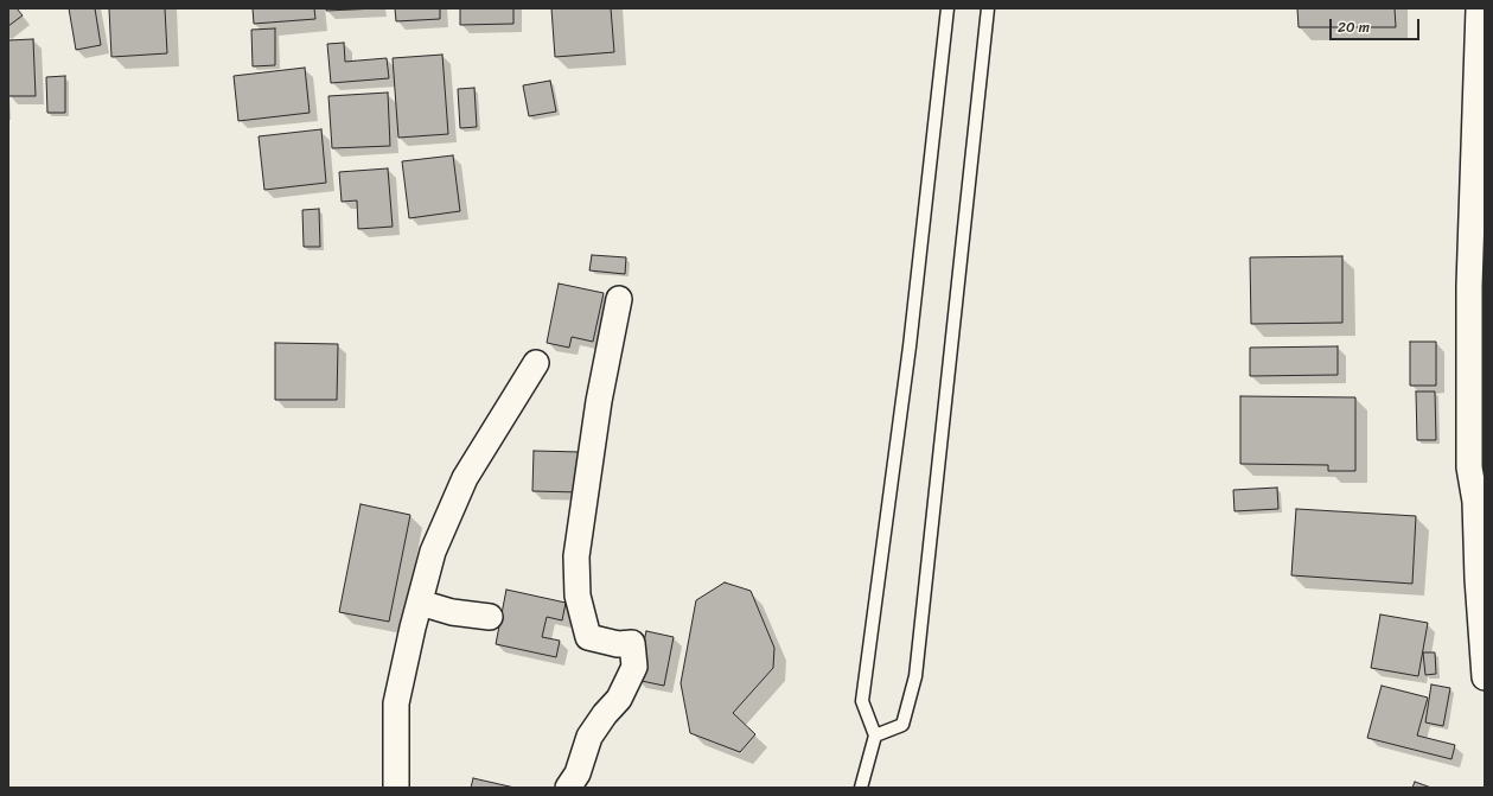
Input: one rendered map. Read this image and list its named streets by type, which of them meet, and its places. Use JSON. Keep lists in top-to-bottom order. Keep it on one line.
{"scale_bar":"20 m"}
